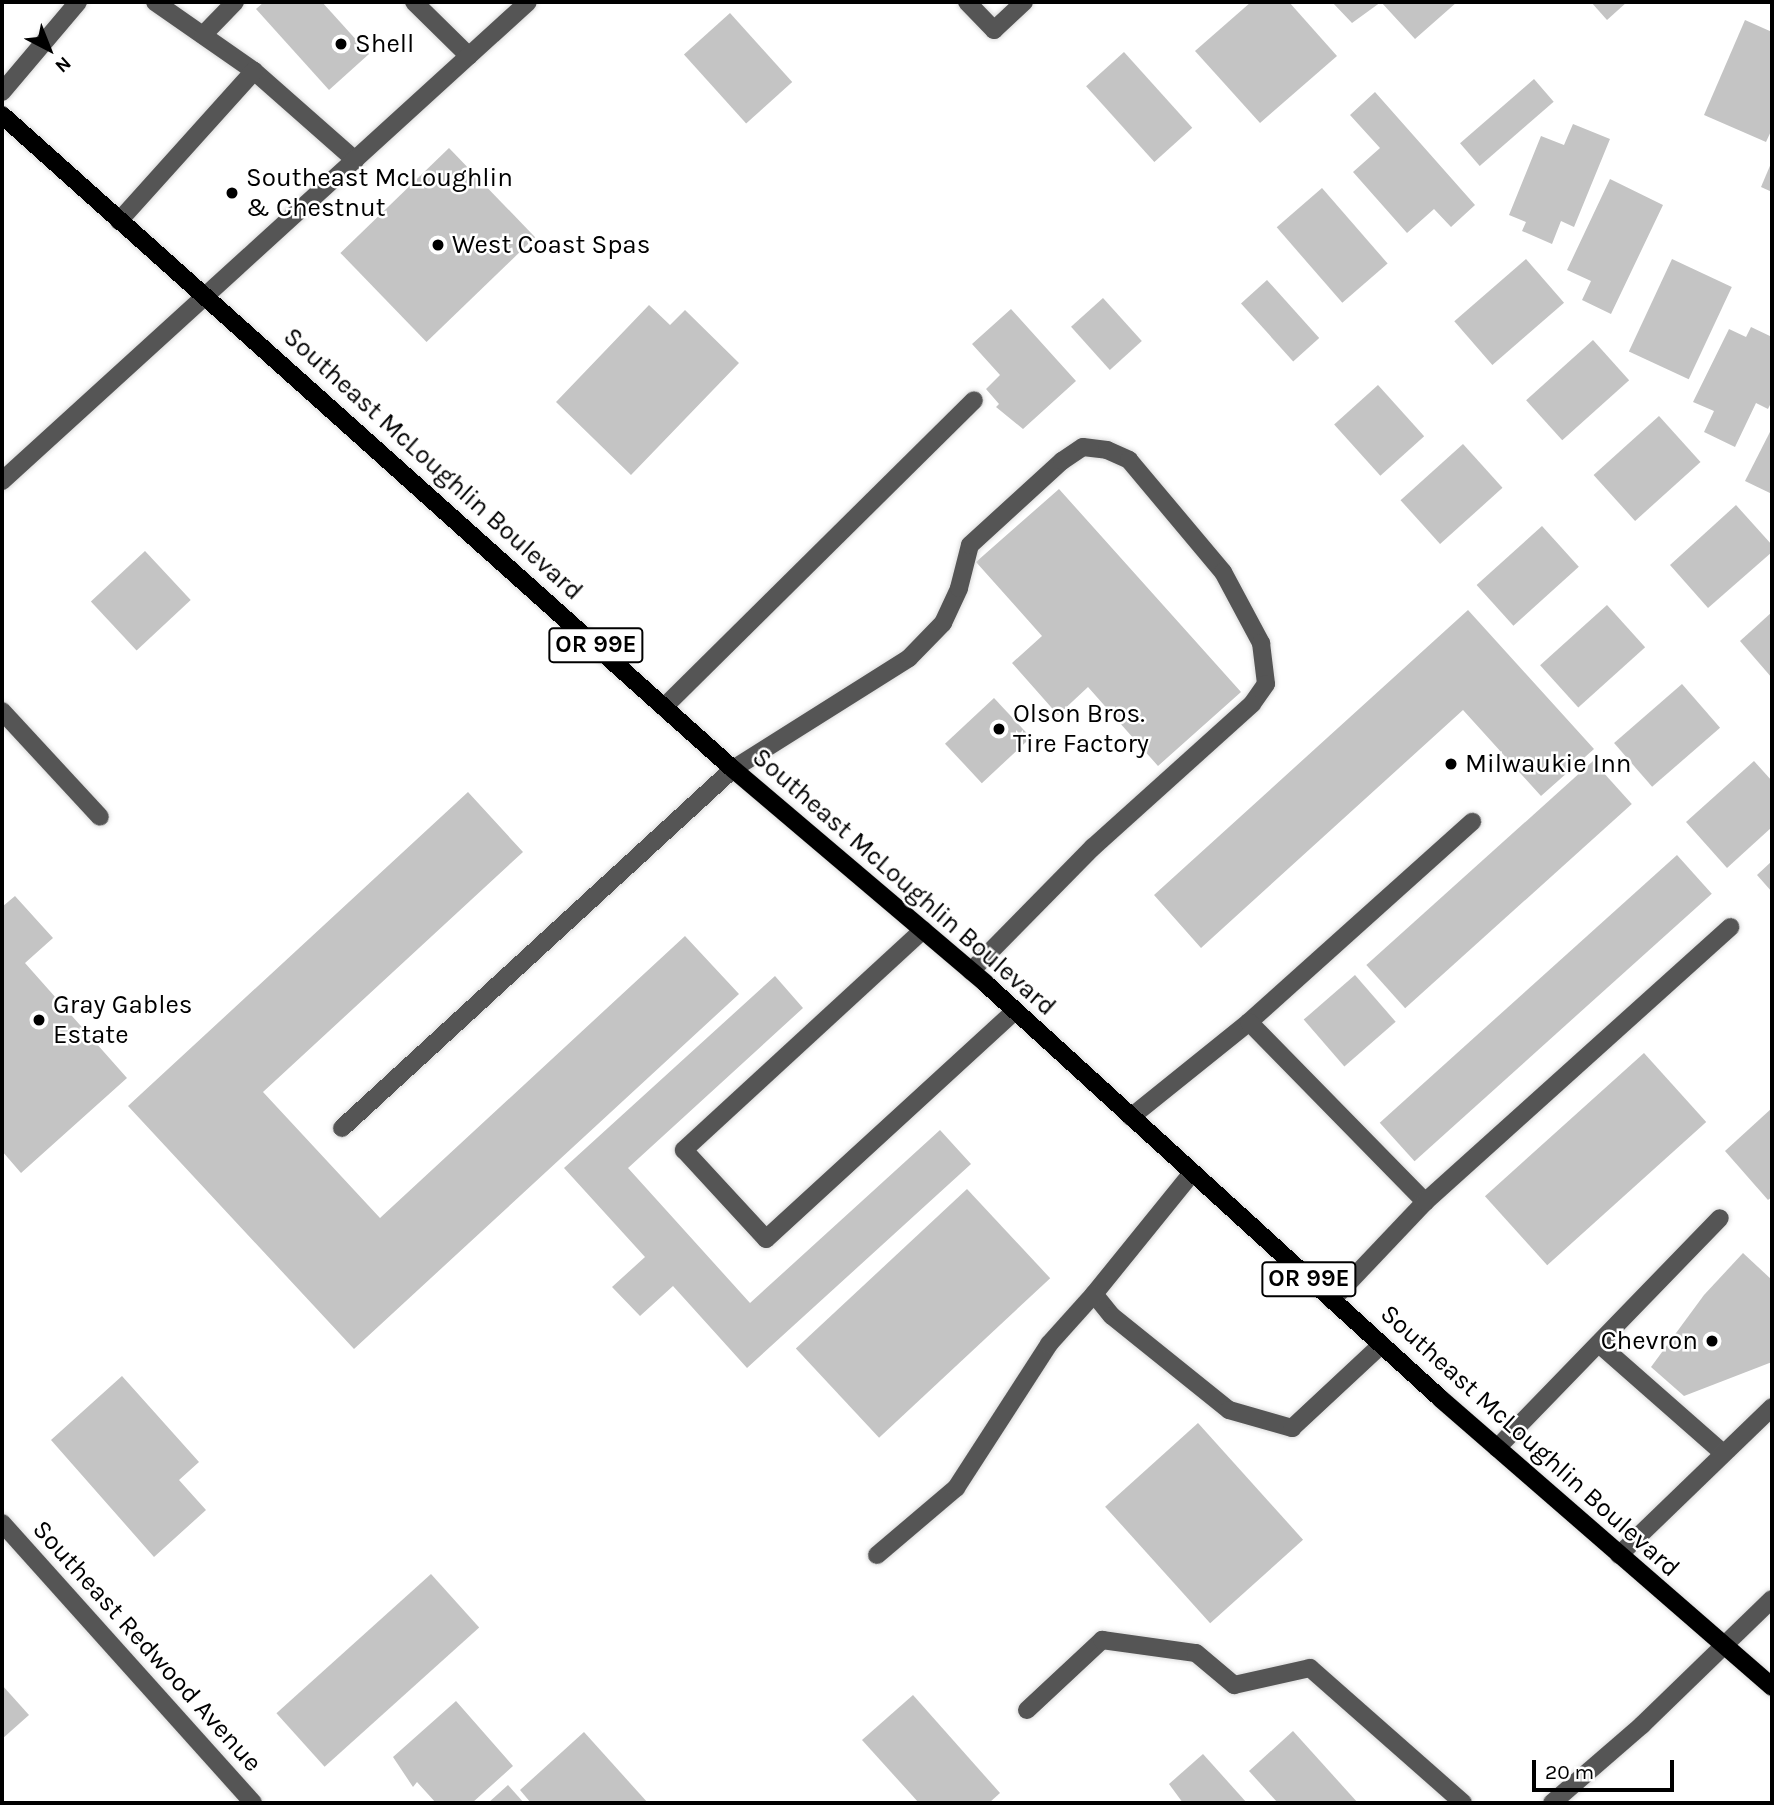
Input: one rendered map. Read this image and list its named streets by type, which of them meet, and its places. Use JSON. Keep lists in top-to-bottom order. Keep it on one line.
{"streets":{"main road":["Southeast McLoughlin Boulevard","OR 99E"],"street":["Southeast Redwood Avenue"]},"places":["Shell","Southeast McLoughlin & Chestnut","West Coast Spas","Olson Bros. Tire Factory","Milwaukie Inn","Gray Gables Estate","Chevron"],"scale_bar":"20 m","north":"bottom right"}
